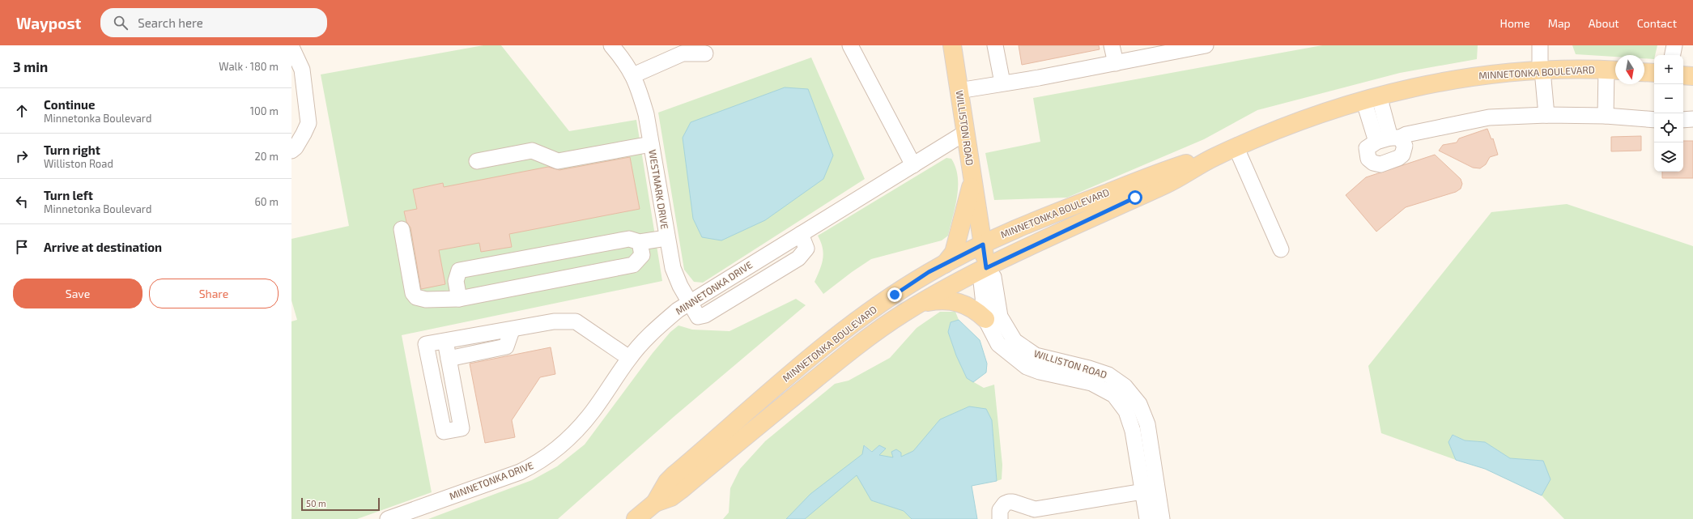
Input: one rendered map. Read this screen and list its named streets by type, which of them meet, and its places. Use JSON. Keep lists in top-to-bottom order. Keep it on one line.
{"streets":{"main road":["MINNETONKA BOULEVARD","WILLISTON ROAD"],"street":["WESTMARK DRIVE","MINNETONKA DRIVE"]},"crossings":[["MINNETONKA BOULEVARD","WILLISTON ROAD"],["WILLISTON ROAD","MINNETONKA DRIVE"],["WESTMARK DRIVE","MINNETONKA DRIVE"]],"scale_bar":"50 m","north":"bottom","page":{"header":"Waypost","search":"Search here","nav":["Home","Map","About","Contact"],"heading":["3 min","Walk · 180 m"],"map_buttons":["+","−"],"list":[["Continue","Minnetonka Boulevard","100 m"],["Turn right","Williston Road","20 m"],["Turn left","Minnetonka Boulevard","60 m"],"Arrive at destination"],"buttons":["Save","Share"],"scale":"50 m"}}
